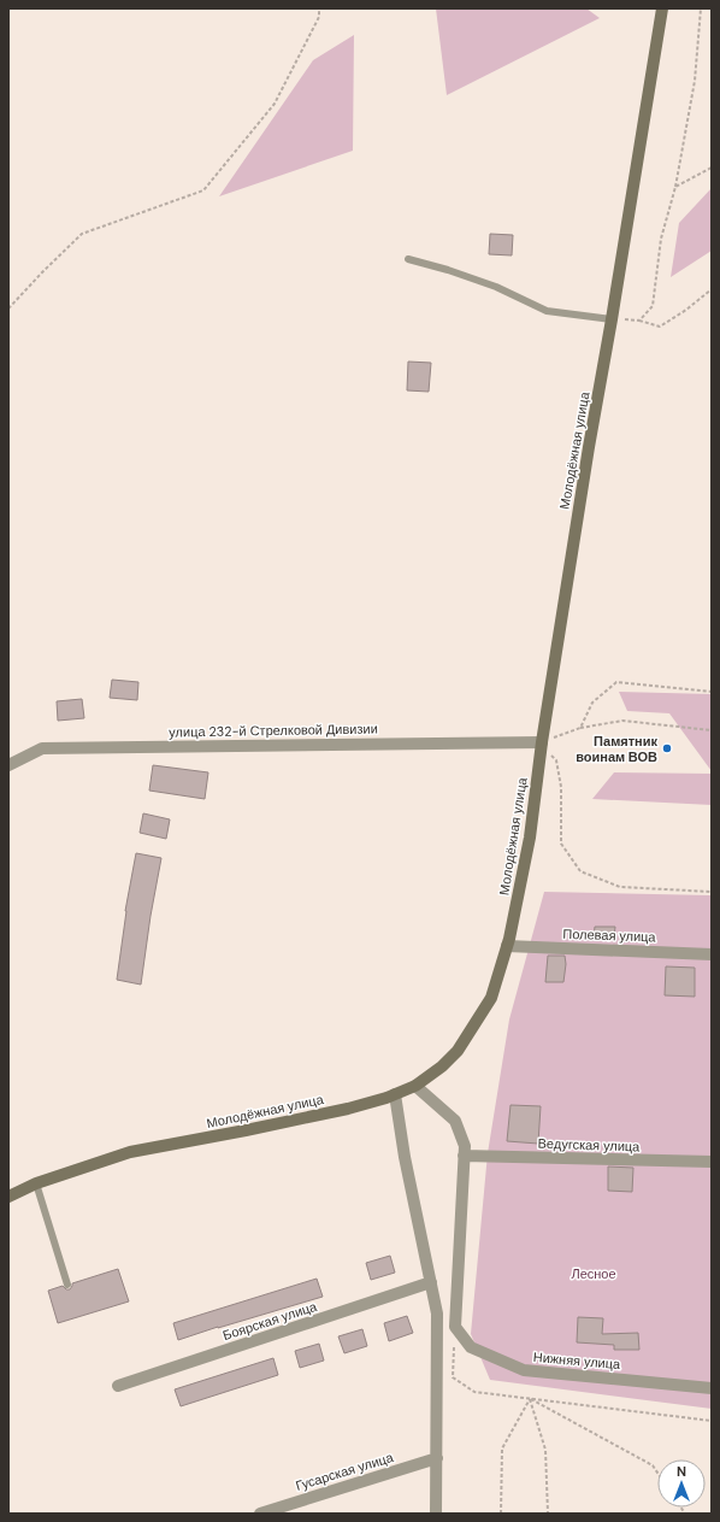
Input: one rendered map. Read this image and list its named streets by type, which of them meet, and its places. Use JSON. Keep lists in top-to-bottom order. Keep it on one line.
{"streets":{"main road":["Молодёжная улица"],"street":["улица 232-й Стрелковой Дивизии","Полевая улица","Ведугская улица","Боярская улица","Нижняя улица","Гусарская улица"]},"crossings":[["Молодёжная улица","улица 232-й Стрелковой Дивизии"],["Молодёжная улица","Полевая улица"]],"parks":["Лесное"],"places":["Памятник воинам ВОВ"],"north":"top"}
